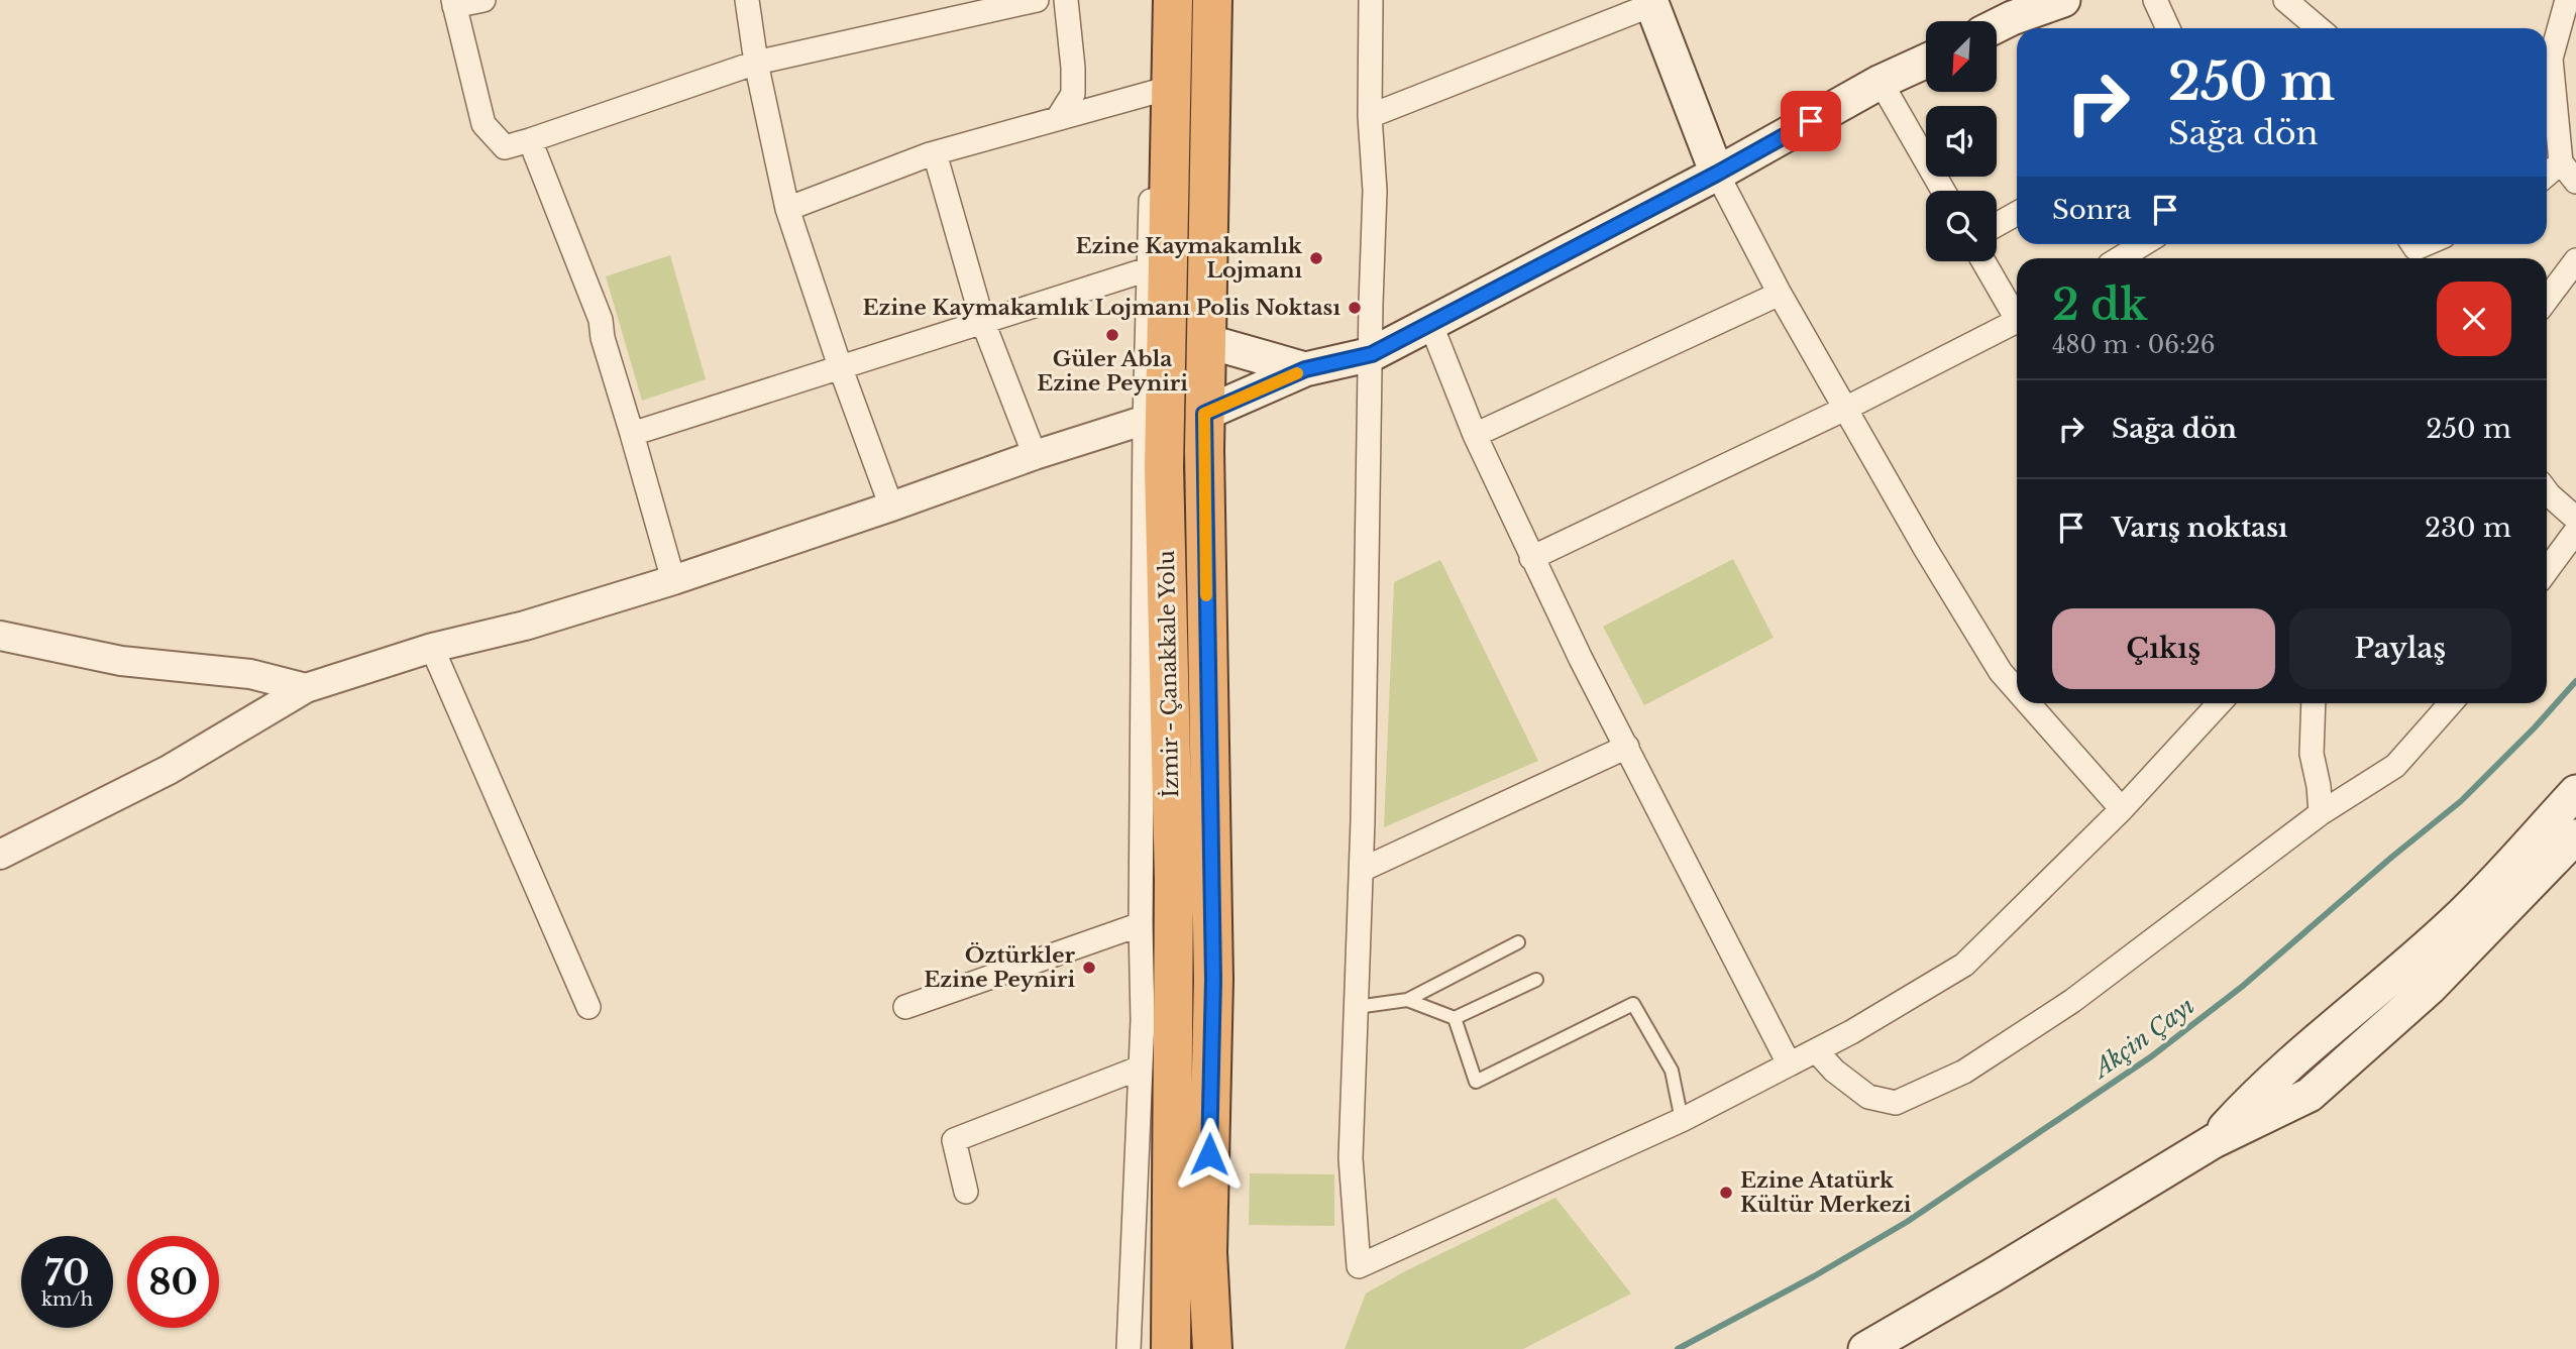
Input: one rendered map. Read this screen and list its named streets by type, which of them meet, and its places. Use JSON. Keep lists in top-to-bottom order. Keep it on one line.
{"streets":{"highway":["İzmir - Çanakkale Yolu"]},"water":["Akçin Çayı"],"places":["Ezine Kaymakamlık Lojmanı","Ezine Kaymakamlık Lojmanı Polis Noktası","Güler Abla Ezine Peyniri","Öztürkler Ezine Peyniri","Ezine Atatürk Kültür Merkezi"],"north":"bottom left","page":{"turn":["250 m","Sağa dön"],"then":"Sonra","heading":["2 dk","480 m · 06:26"],"list":[{"name":"Sağa dön","value":"250 m"},{"name":"Varış noktası","value":"230 m"}],"buttons":["Çıkış","Paylaş"],"speed":"70 km/h","limit":"80"}}
